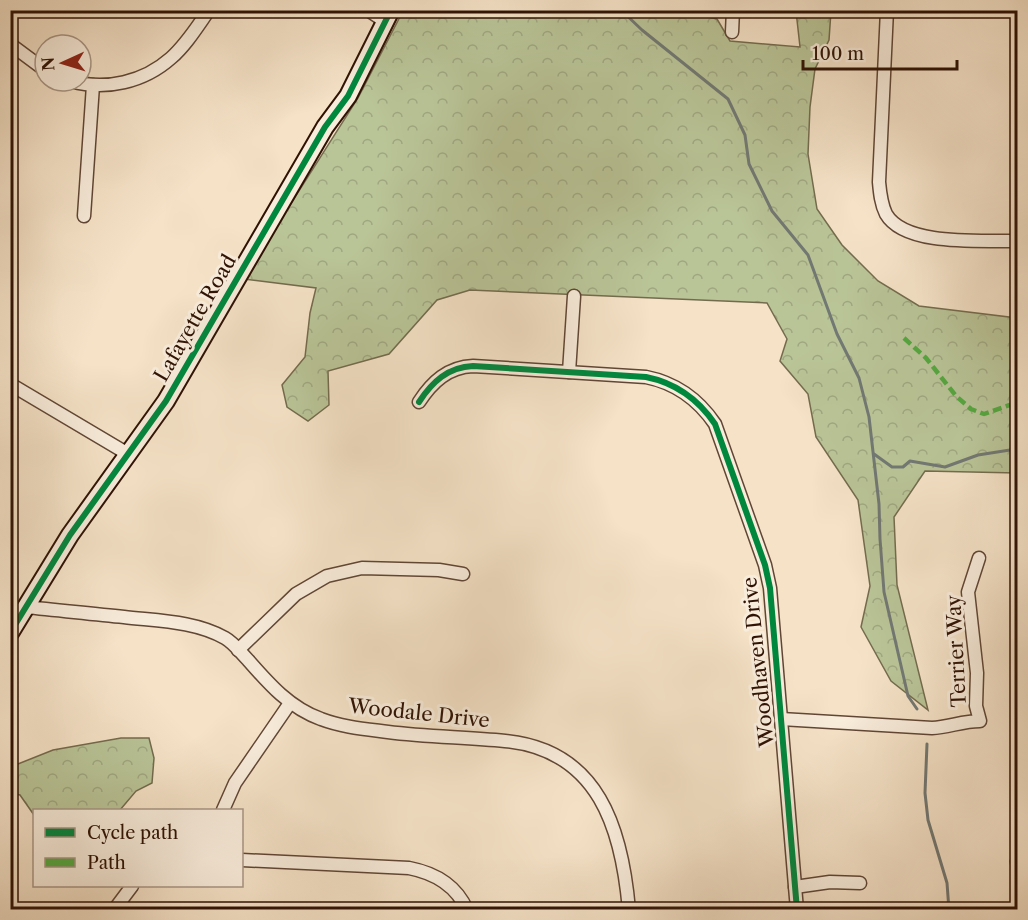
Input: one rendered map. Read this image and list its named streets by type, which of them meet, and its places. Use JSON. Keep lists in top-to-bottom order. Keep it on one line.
{"streets":{"main road":["Lafayette Road"],"street":["Terrier Way","Woodhaven Drive","Woodale Drive"]},"crossings":[["Lafayette Road","Woodale Drive"],["Terrier Way","Woodhaven Drive"]],"legend":["Cycle path","Path"],"scale_bar":"100 m","north":"left"}
